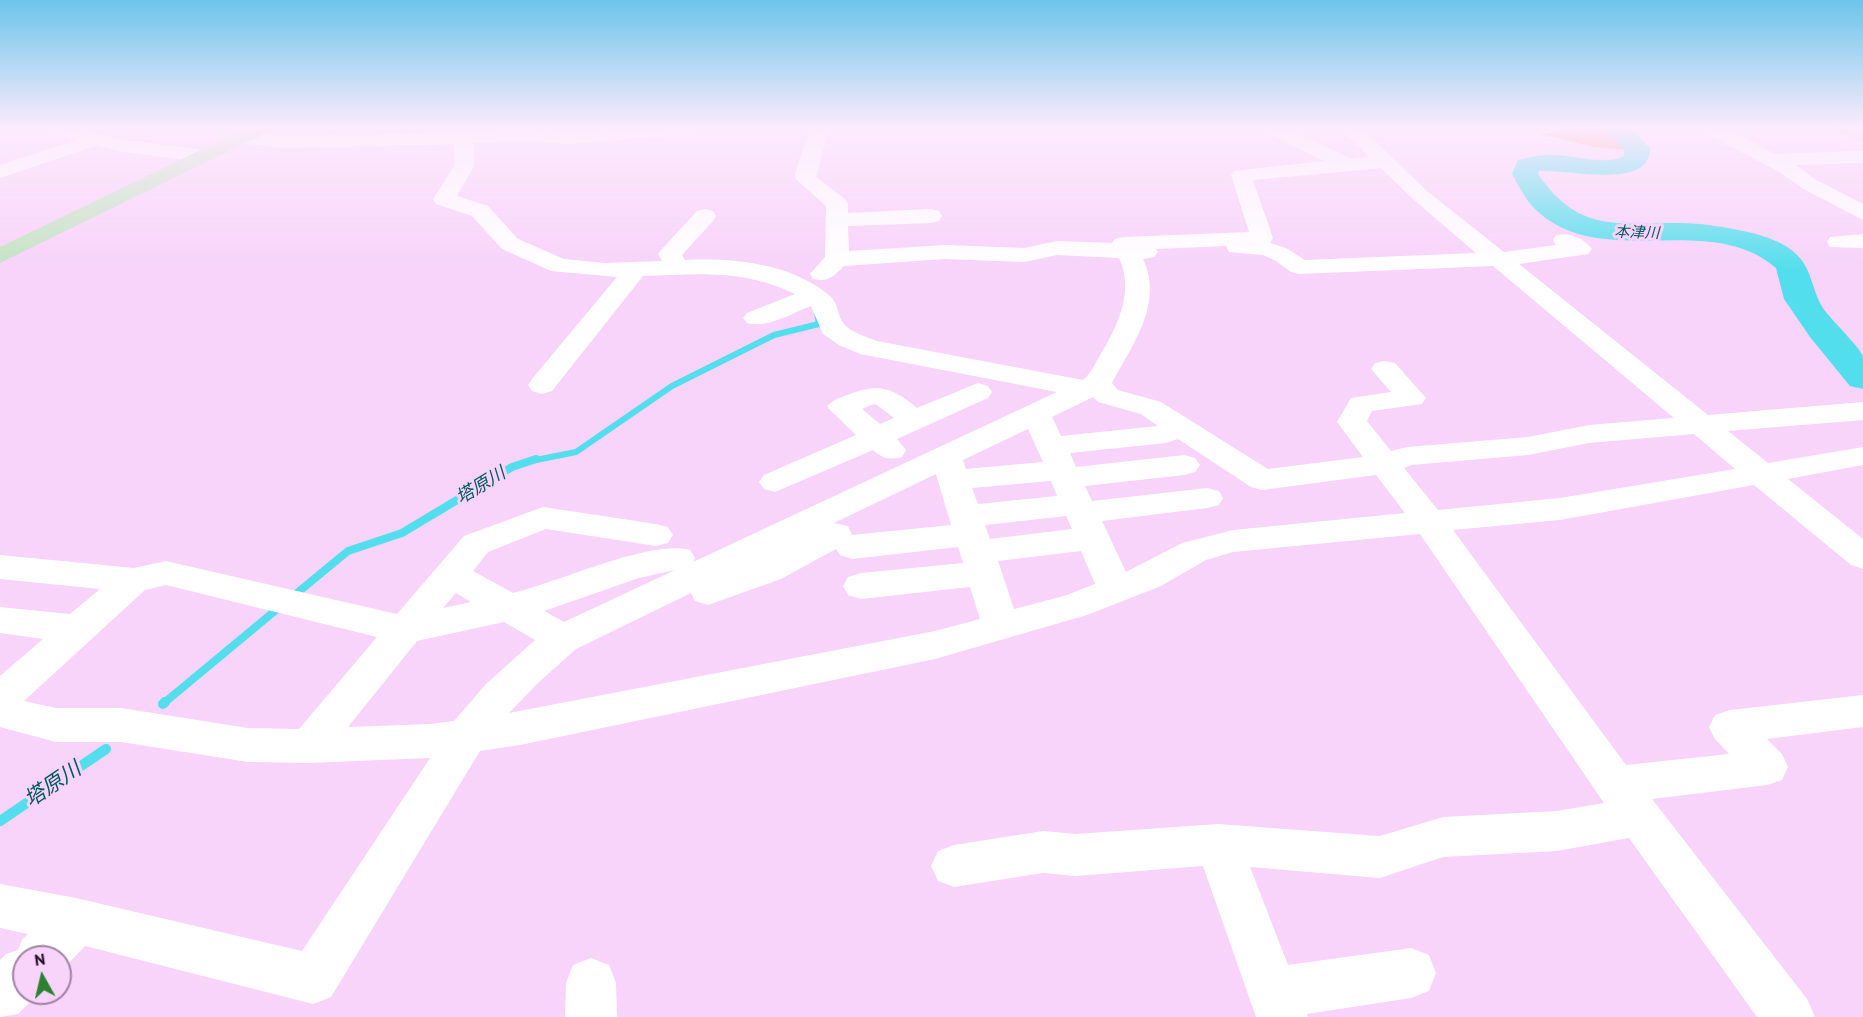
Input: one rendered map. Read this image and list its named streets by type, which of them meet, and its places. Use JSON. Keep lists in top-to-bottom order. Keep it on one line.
{"water":["本津川","塔原川"],"north":"top"}
